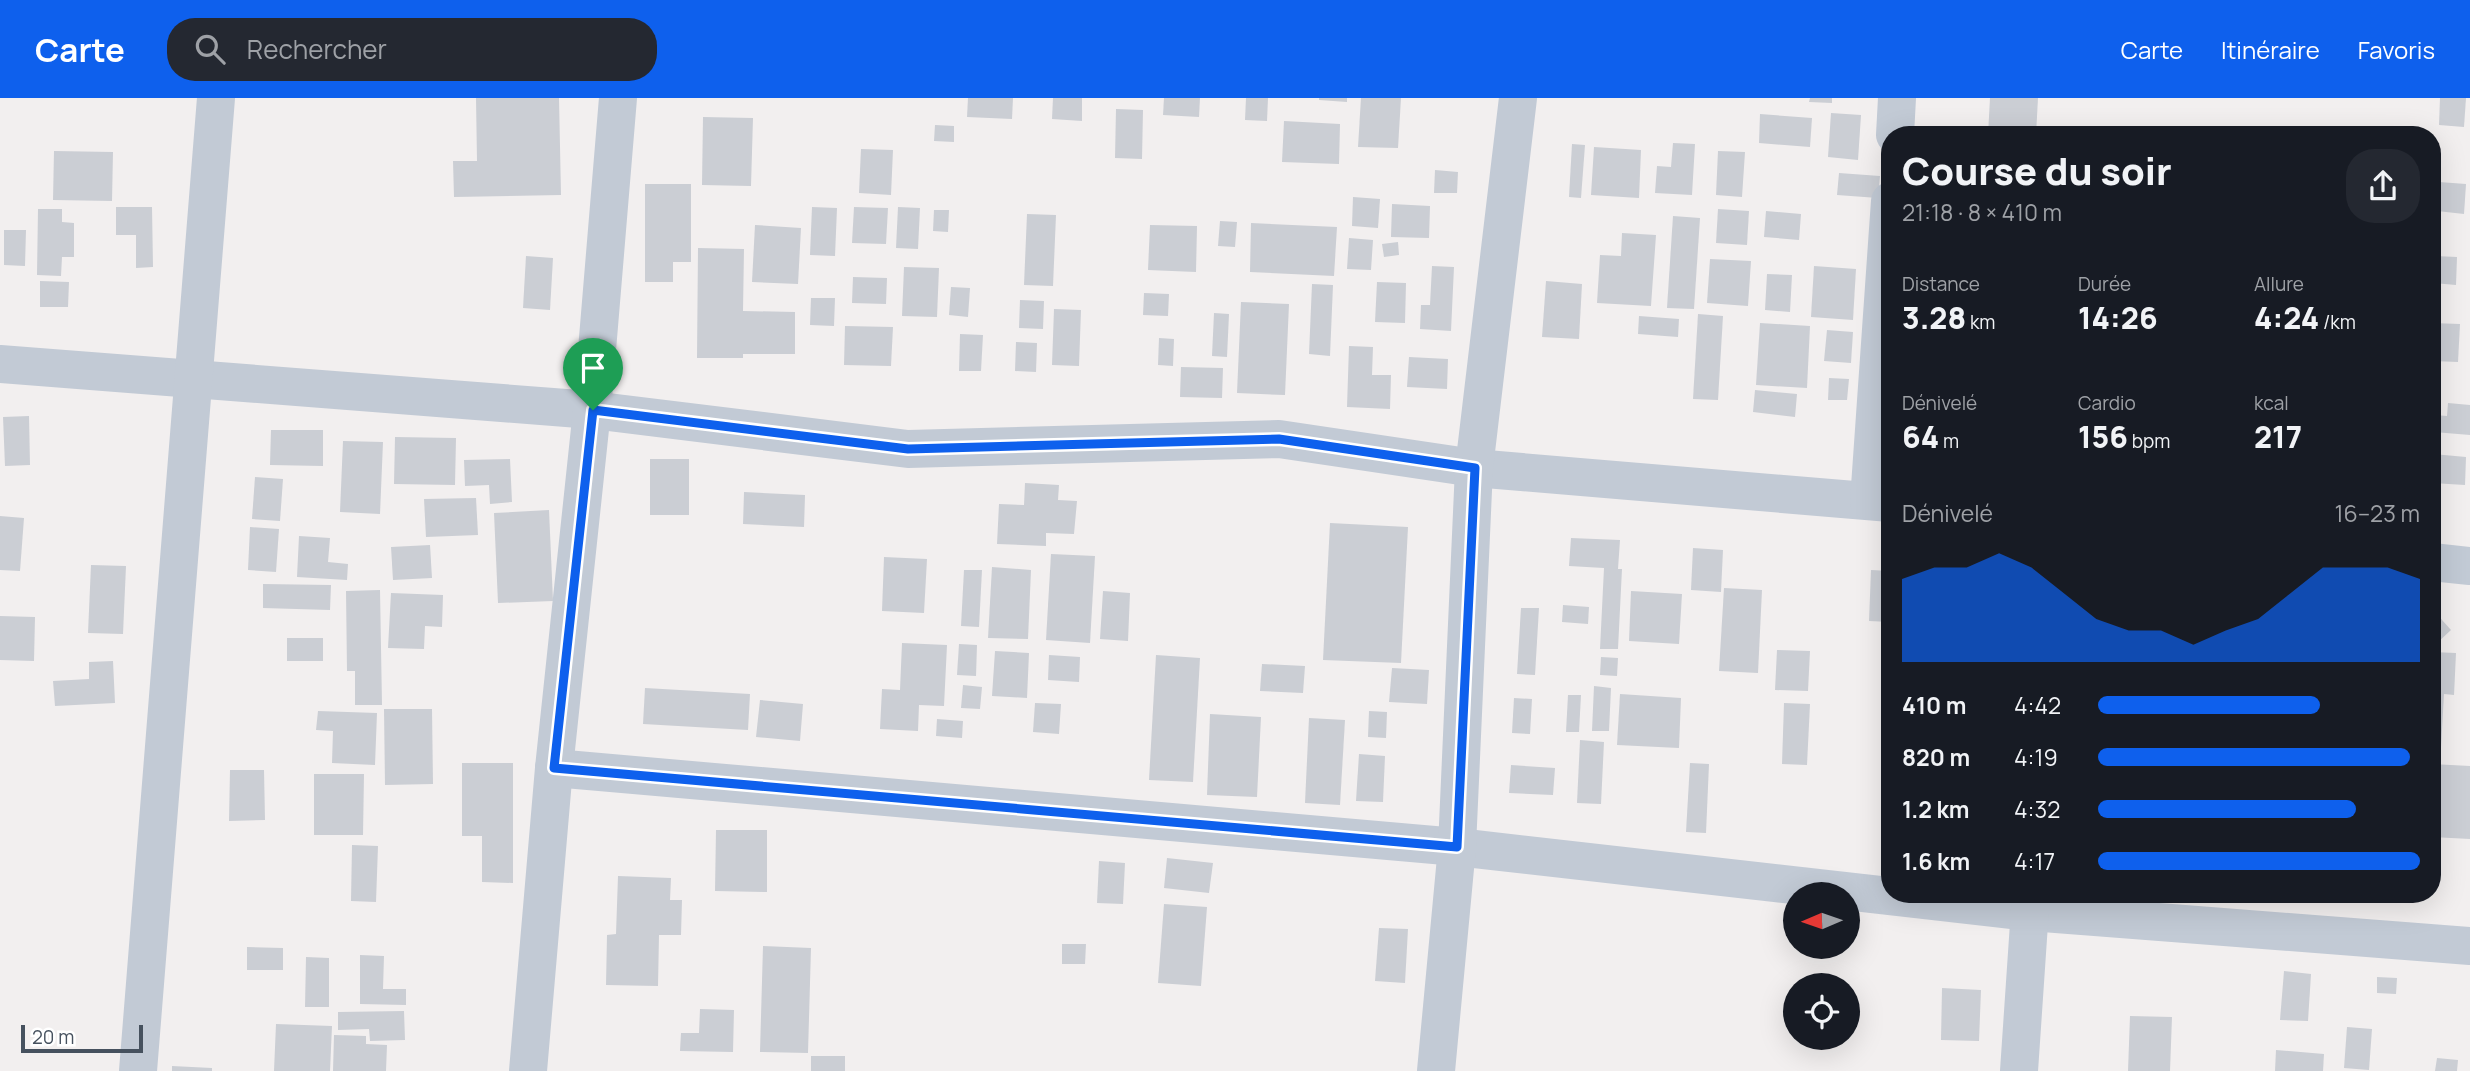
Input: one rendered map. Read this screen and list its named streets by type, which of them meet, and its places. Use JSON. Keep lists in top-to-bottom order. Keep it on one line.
{"scale_bar":"20 m","north":"left","page":{"header":"Carte","search":"Rechercher","nav":["Carte","Itinéraire","Favoris"],"heading":["Course du soir","21:18 · 8 × 410 m"],"stats":[["Distance","3.28 km"],["Durée","14:26"],["Allure","4:24 /km"],["Dénivelé","64 m"],["Cardio","156 bpm"],["kcal","217"]],"chart":["Dénivelé","16–23 m"],"list":[{"name":"410 m","note":"4:42"},{"name":"820 m","note":"4:19"},{"name":"1.2 km","note":"4:32"},{"name":"1.6 km","note":"4:17"}],"scale":"20 m"}}
